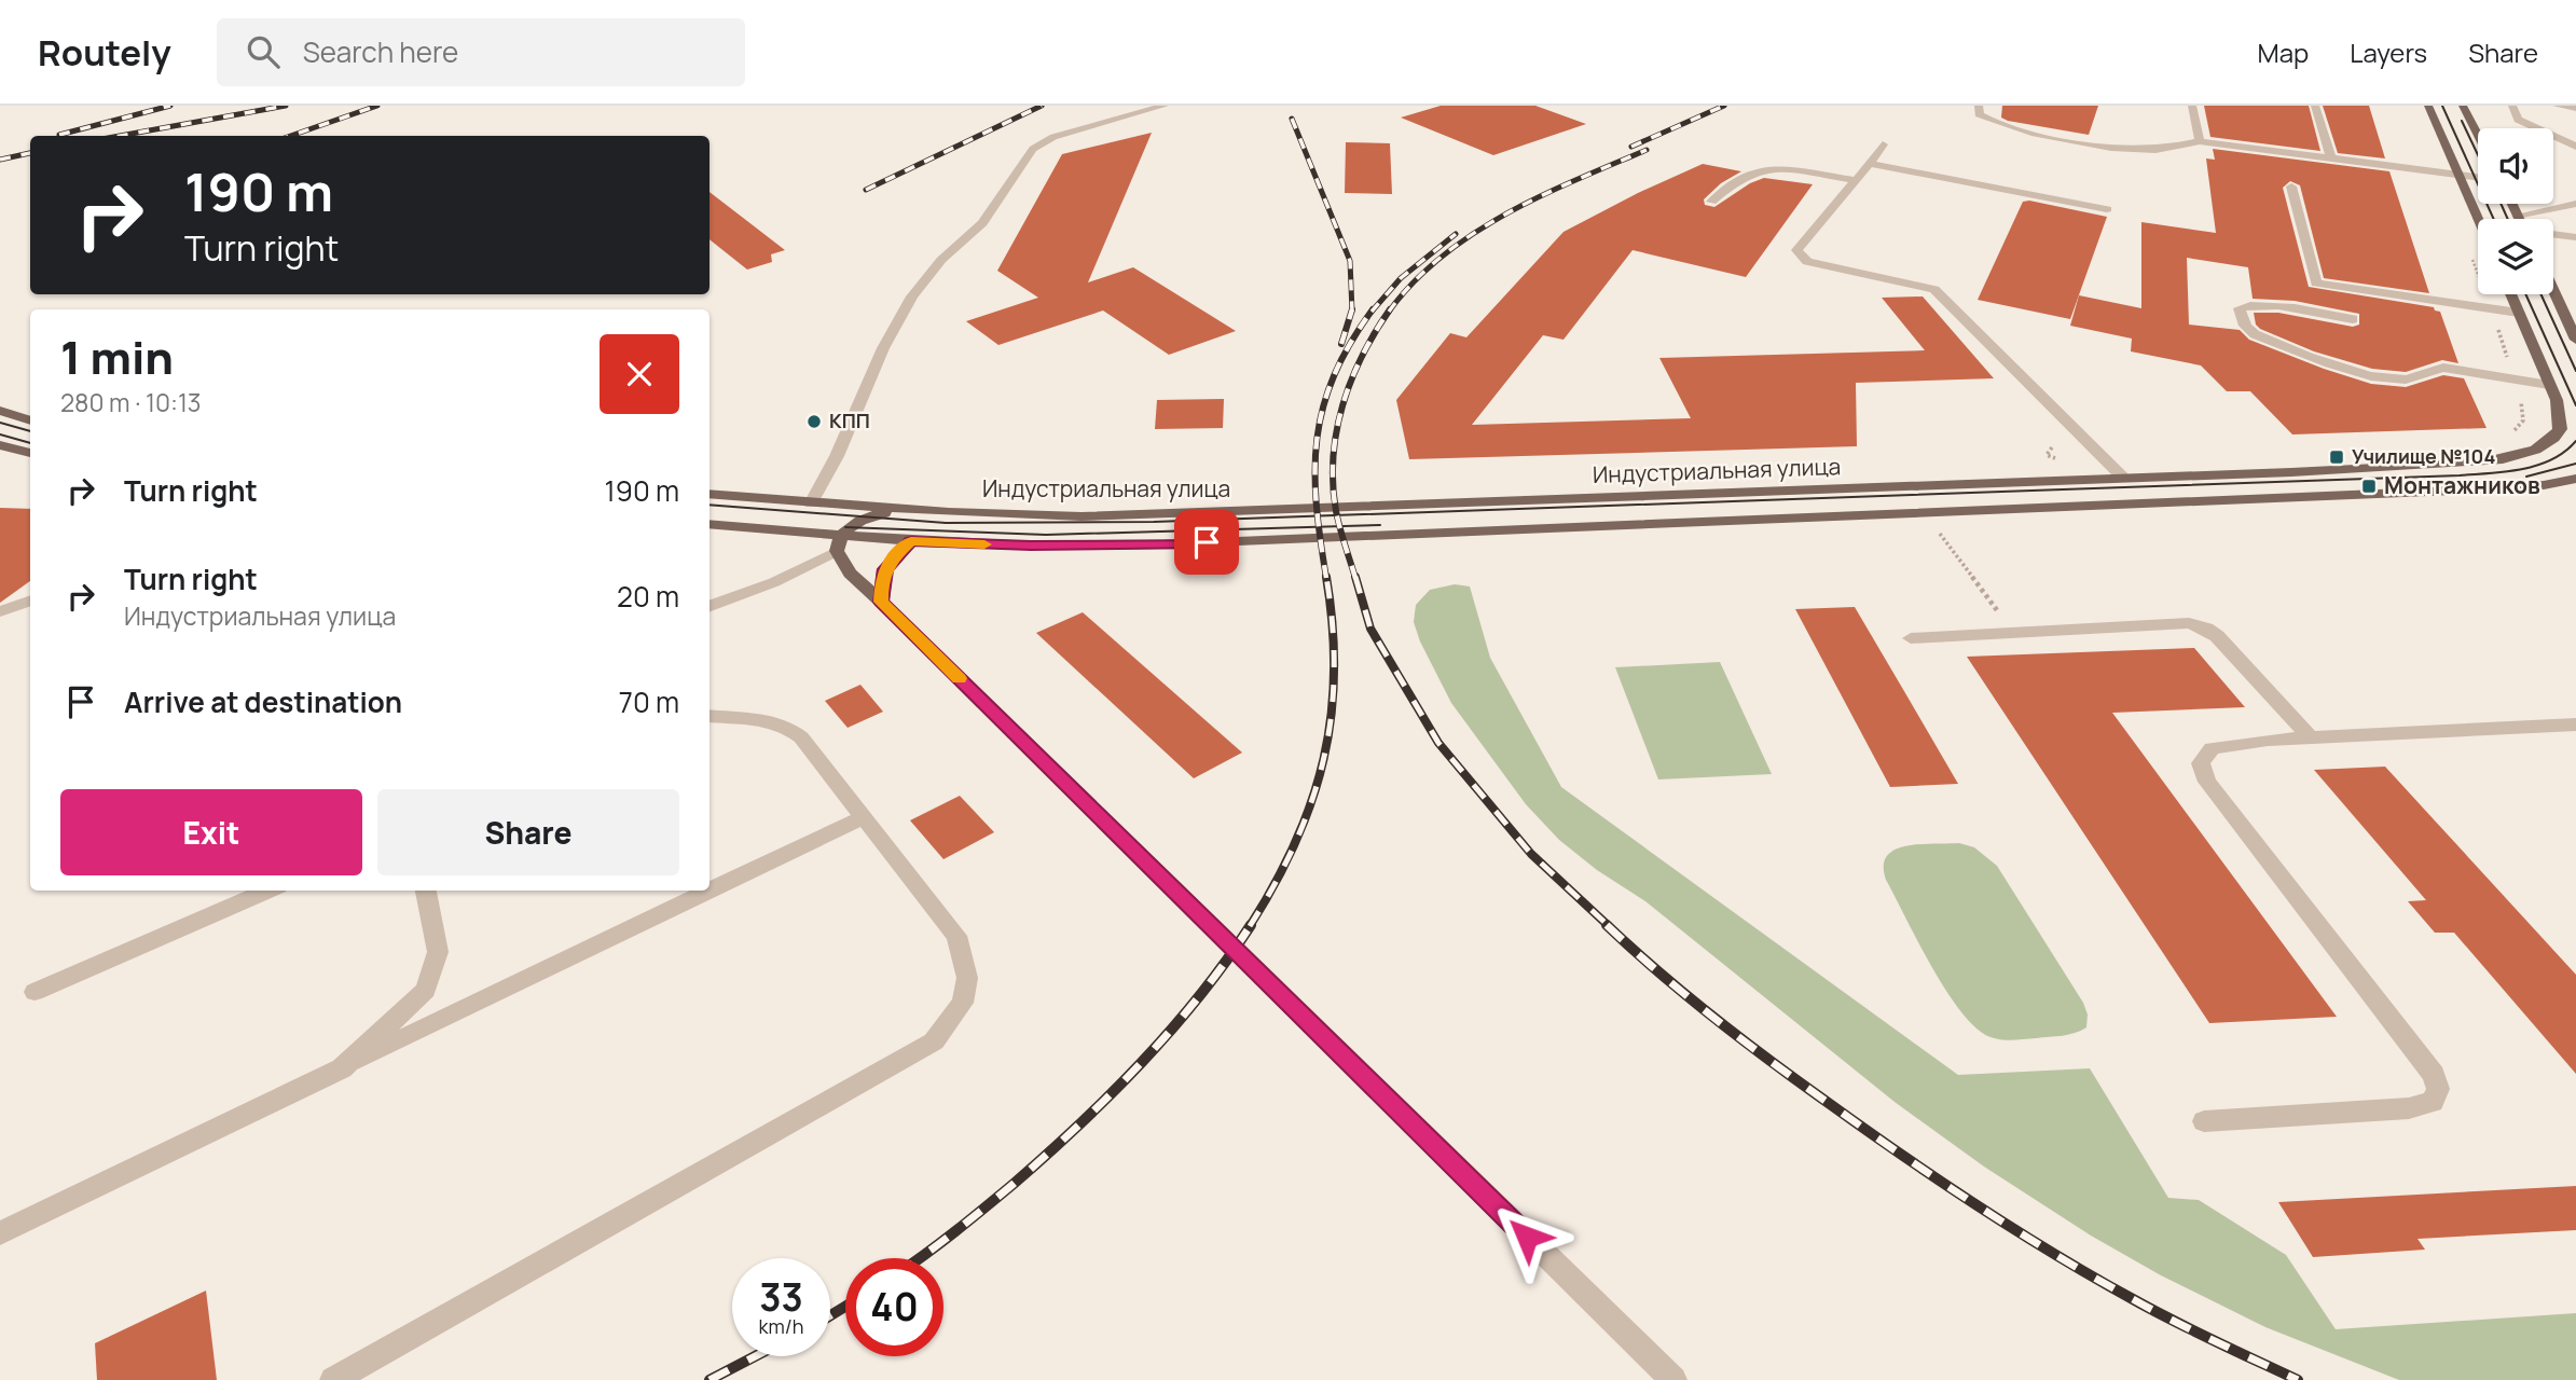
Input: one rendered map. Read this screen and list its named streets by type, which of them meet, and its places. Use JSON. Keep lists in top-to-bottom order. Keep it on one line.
{"streets":{"main road":["Индустриальная улица"]},"places":{"other":["КПП"],"transit":["Училище №104","Монтажников"]},"page":{"header":"Routely","search":"Search here","nav":["Map","Layers","Share"],"turn":["190 m","Turn right"],"heading":["1 min","280 m · 10:13"],"list":[{"name":"Turn right","value":"190 m"},{"name":"Turn right","note":"Индустриальная улица","value":"20 m"},{"name":"Arrive at destination","value":"70 m"}],"buttons":["Exit","Share"],"speed":"33 km/h","limit":"40"}}
